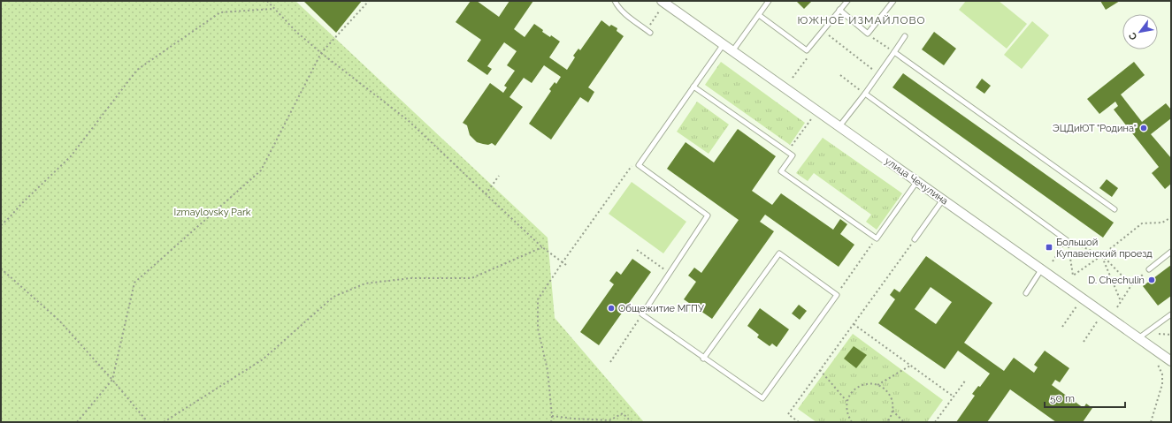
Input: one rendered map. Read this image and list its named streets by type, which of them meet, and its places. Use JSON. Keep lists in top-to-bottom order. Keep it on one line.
{"streets":{"street":["улица Чечулина"]},"districts":["ЮЖНОЕ ИЗМАЙЛОВО"],"parks":["Izmaylovsky Park"],"places":{"other":["ЭЦДиЮТ \"Родина\"","D. Chechulin","Общежитие МГПУ"],"transit":["Большой Купавенский проезд"]},"scale_bar":"50 m","north":"bottom left"}
